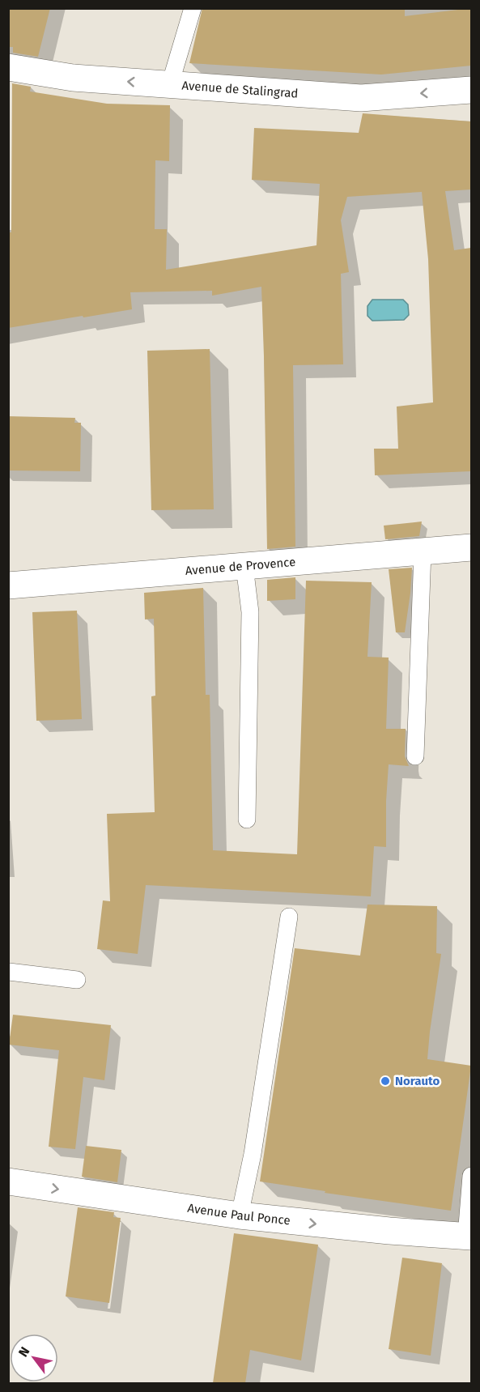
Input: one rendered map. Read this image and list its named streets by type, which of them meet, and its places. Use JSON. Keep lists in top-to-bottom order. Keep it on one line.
{"streets":{"street":["Avenue de Stalingrad","Avenue de Provence","Avenue Paul Ponce"]},"one_way":["Avenue de Stalingrad","Avenue Paul Ponce"],"places":["Norauto"],"north":"top left"}
